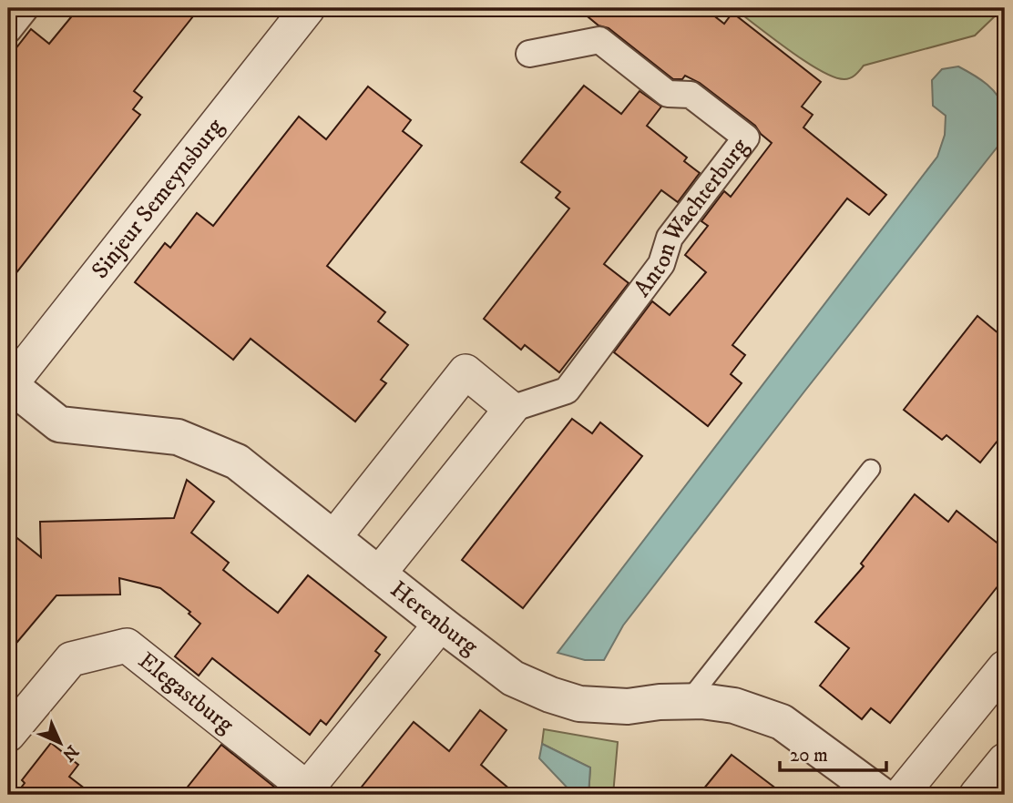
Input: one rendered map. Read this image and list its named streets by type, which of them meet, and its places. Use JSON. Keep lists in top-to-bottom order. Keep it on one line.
{"streets":{"street":["Sinjeur Semeynsburg","Anton Wachterburg","Herenburg","Elegastburg"]},"crossings":[["Sinjeur Semeynsburg","Herenburg"],["Herenburg","Elegastburg"]],"scale_bar":"20 m","north":"bottom right"}
